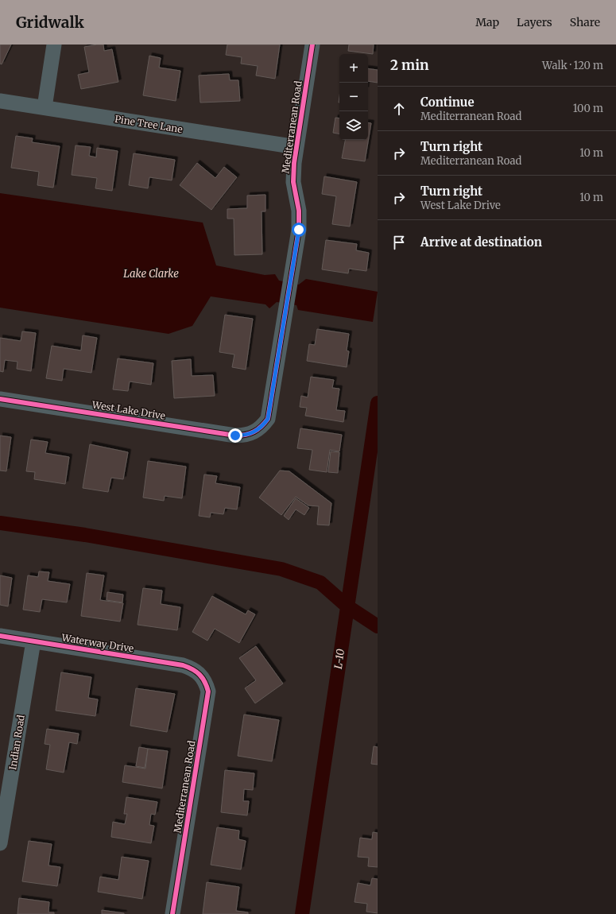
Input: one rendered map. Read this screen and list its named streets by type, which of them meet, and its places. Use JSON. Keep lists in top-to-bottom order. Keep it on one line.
{"streets":{"street":["Pine Tree Lane","Mediterranean Road","West Lake Drive","Waterway Drive","Indian Road"]},"crossings":[["Pine Tree Lane","Mediterranean Road"],["Mediterranean Road","West Lake Drive"],["Mediterranean Road","Waterway Drive"],["Waterway Drive","Indian Road"]],"water":["Lake Clarke","L-10"],"page":{"header":"Gridwalk","nav":["Map","Layers","Share"],"heading":["2 min","Walk · 120 m"],"map_buttons":["+","−"],"list":[["Continue","Mediterranean Road","100 m"],["Turn right","Mediterranean Road","10 m"],["Turn right","West Lake Drive","10 m"],"Arrive at destination"]}}
